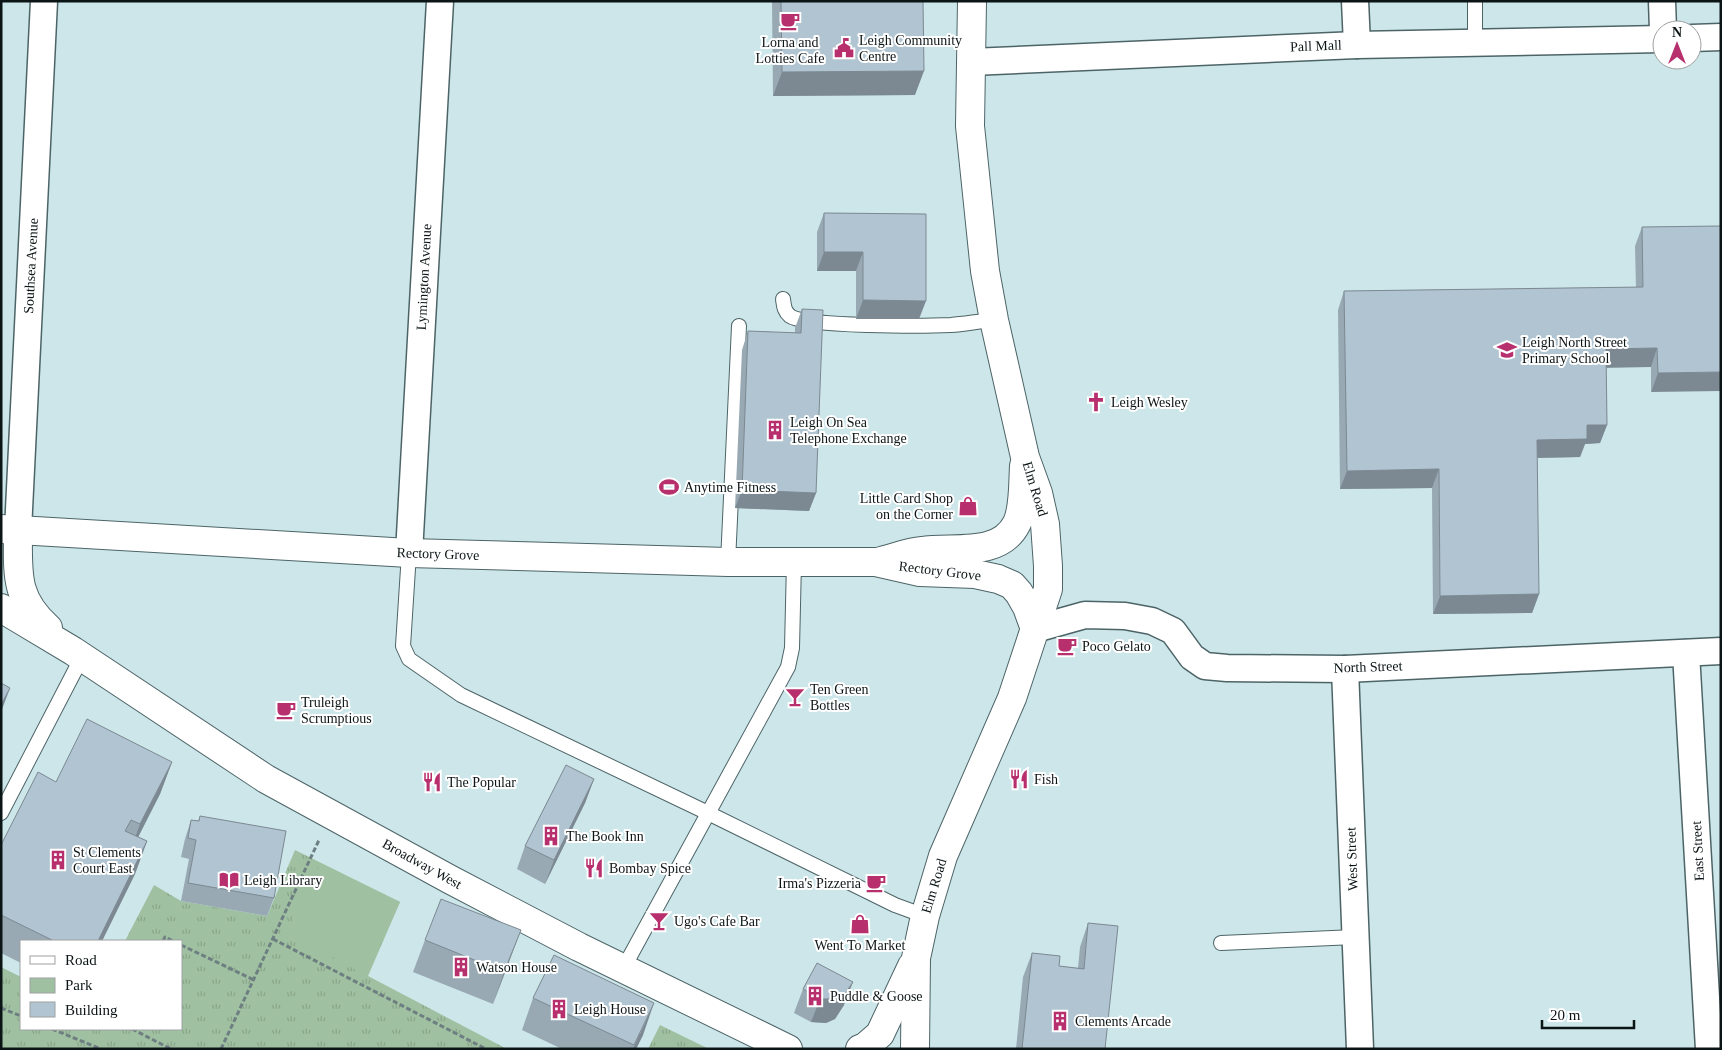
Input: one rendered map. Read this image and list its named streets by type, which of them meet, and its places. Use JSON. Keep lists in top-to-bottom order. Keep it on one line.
{"streets":{"street":["Pall Mall","Southsea Avenue","Lymington Avenue","Elm Road","Rectory Grove","North Street","East Street","West Street","Broadway West"]},"crossings":[["Pall Mall","Elm Road"],["Southsea Avenue","Rectory Grove"],["Southsea Avenue","Broadway West"],["Lymington Avenue","Rectory Grove"],["Elm Road","Rectory Grove"],["Elm Road","North Street"],["Rectory Grove","North Street"],["Rectory Grove","Broadway West"],["North Street","East Street"],["North Street","West Street"]],"places":{"cafe":["Lorna and Lotties Cafe","Poco Gelato","Truleigh Scrumptious","Irma's Pizzeria"],"public building":["Leigh Community Centre"],"school or university":["Leigh North Street Primary School"],"church":["Leigh Wesley"],"building":["Leigh On Sea Telephone Exchange","The Book Inn","St Clements Court East","Watson House","Puddle & Goose","Leigh House","Clements Arcade"],"sports":["Anytime Fitness"],"shop":["Little Card Shop on the Corner","Went To Market"],"bar":["Ten Green Bottles","Ugo's Cafe Bar"],"restaurant":["Fish","The Popular","Bombay Spice"],"library":["Leigh Library"]},"legend":["Road","Park","Building"],"scale_bar":"20 m","north":"top"}
